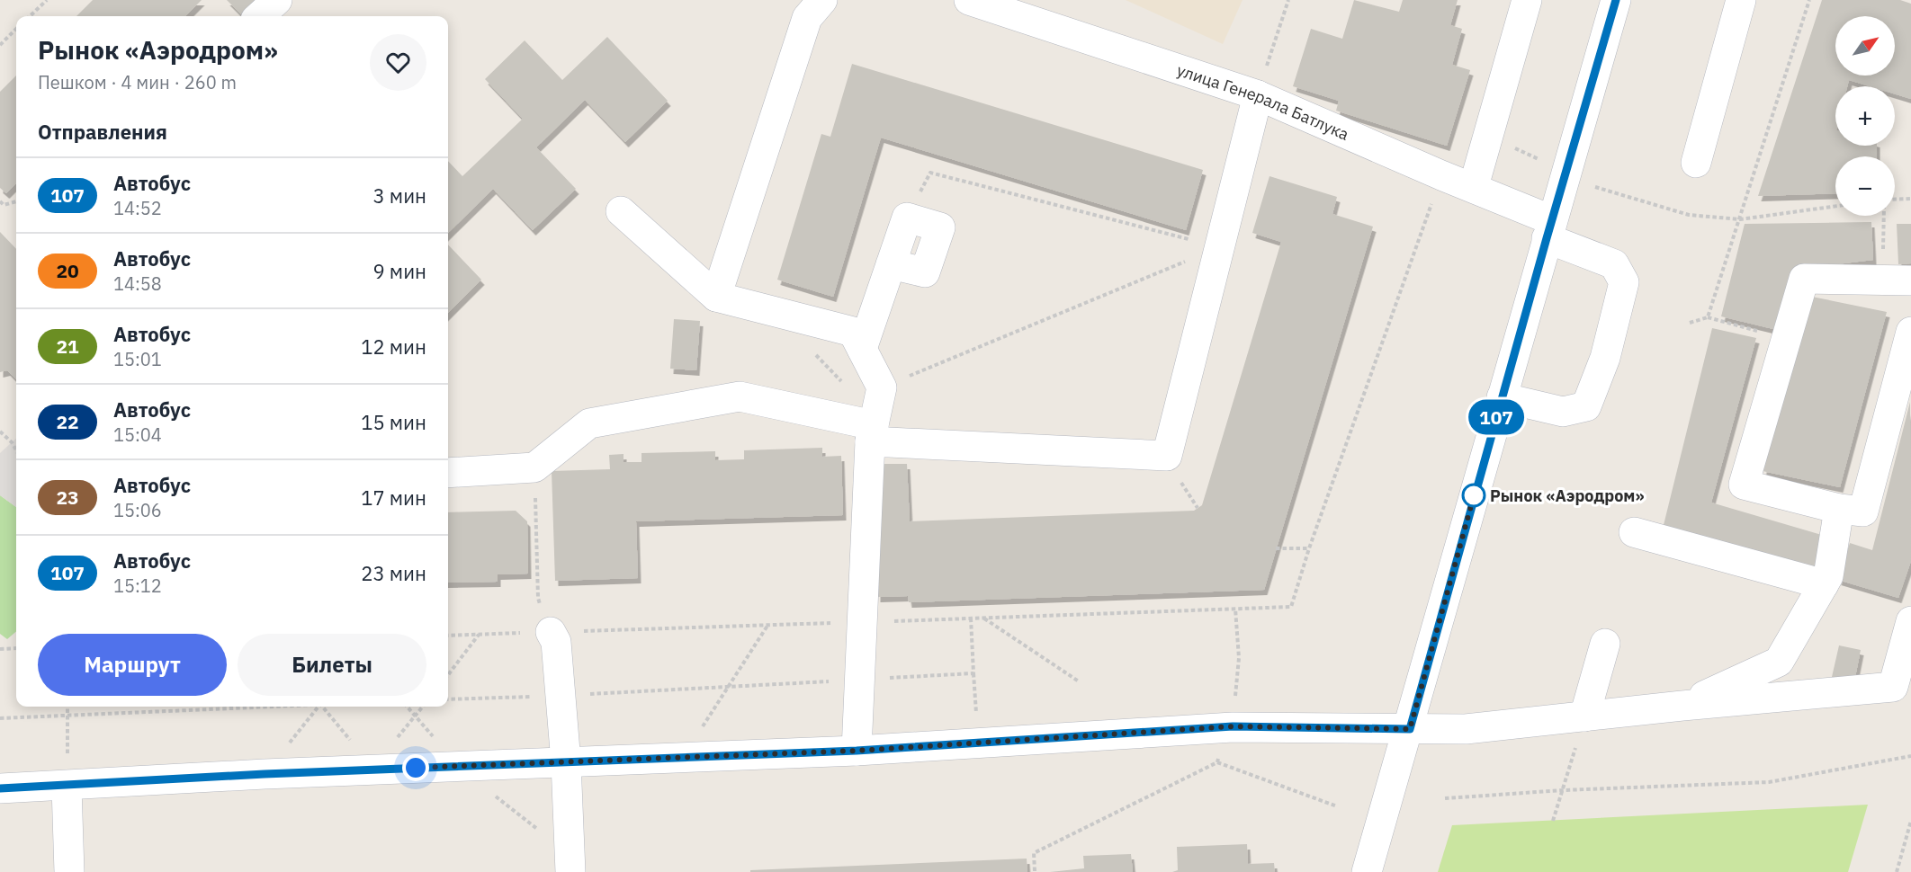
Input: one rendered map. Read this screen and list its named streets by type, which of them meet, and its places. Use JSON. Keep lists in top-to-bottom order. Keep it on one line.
{"streets":{"street":["улица Генерала Батлука"]},"places":["Рынок «Аэродром»"],"lines":["bus line 107"],"north":"top right","page":{"on_map":"107","map_buttons":["+","−"],"heading":[["Рынок «Аэродром»","Пешком · 4 мин · 260 m"],"Отправления"],"list":[{"mark":"107","name":"Автобус","note":"14:52","value":"3 мин"},{"mark":"20","name":"Автобус","note":"14:58","value":"9 мин"},{"mark":"21","name":"Автобус","note":"15:01","value":"12 мин"},{"mark":"22","name":"Автобус","note":"15:04","value":"15 мин"},{"mark":"23","name":"Автобус","note":"15:06","value":"17 мин"},{"mark":"107","name":"Автобус","note":"15:12","value":"23 мин"}],"buttons":["Маршрут","Билеты"]}}
